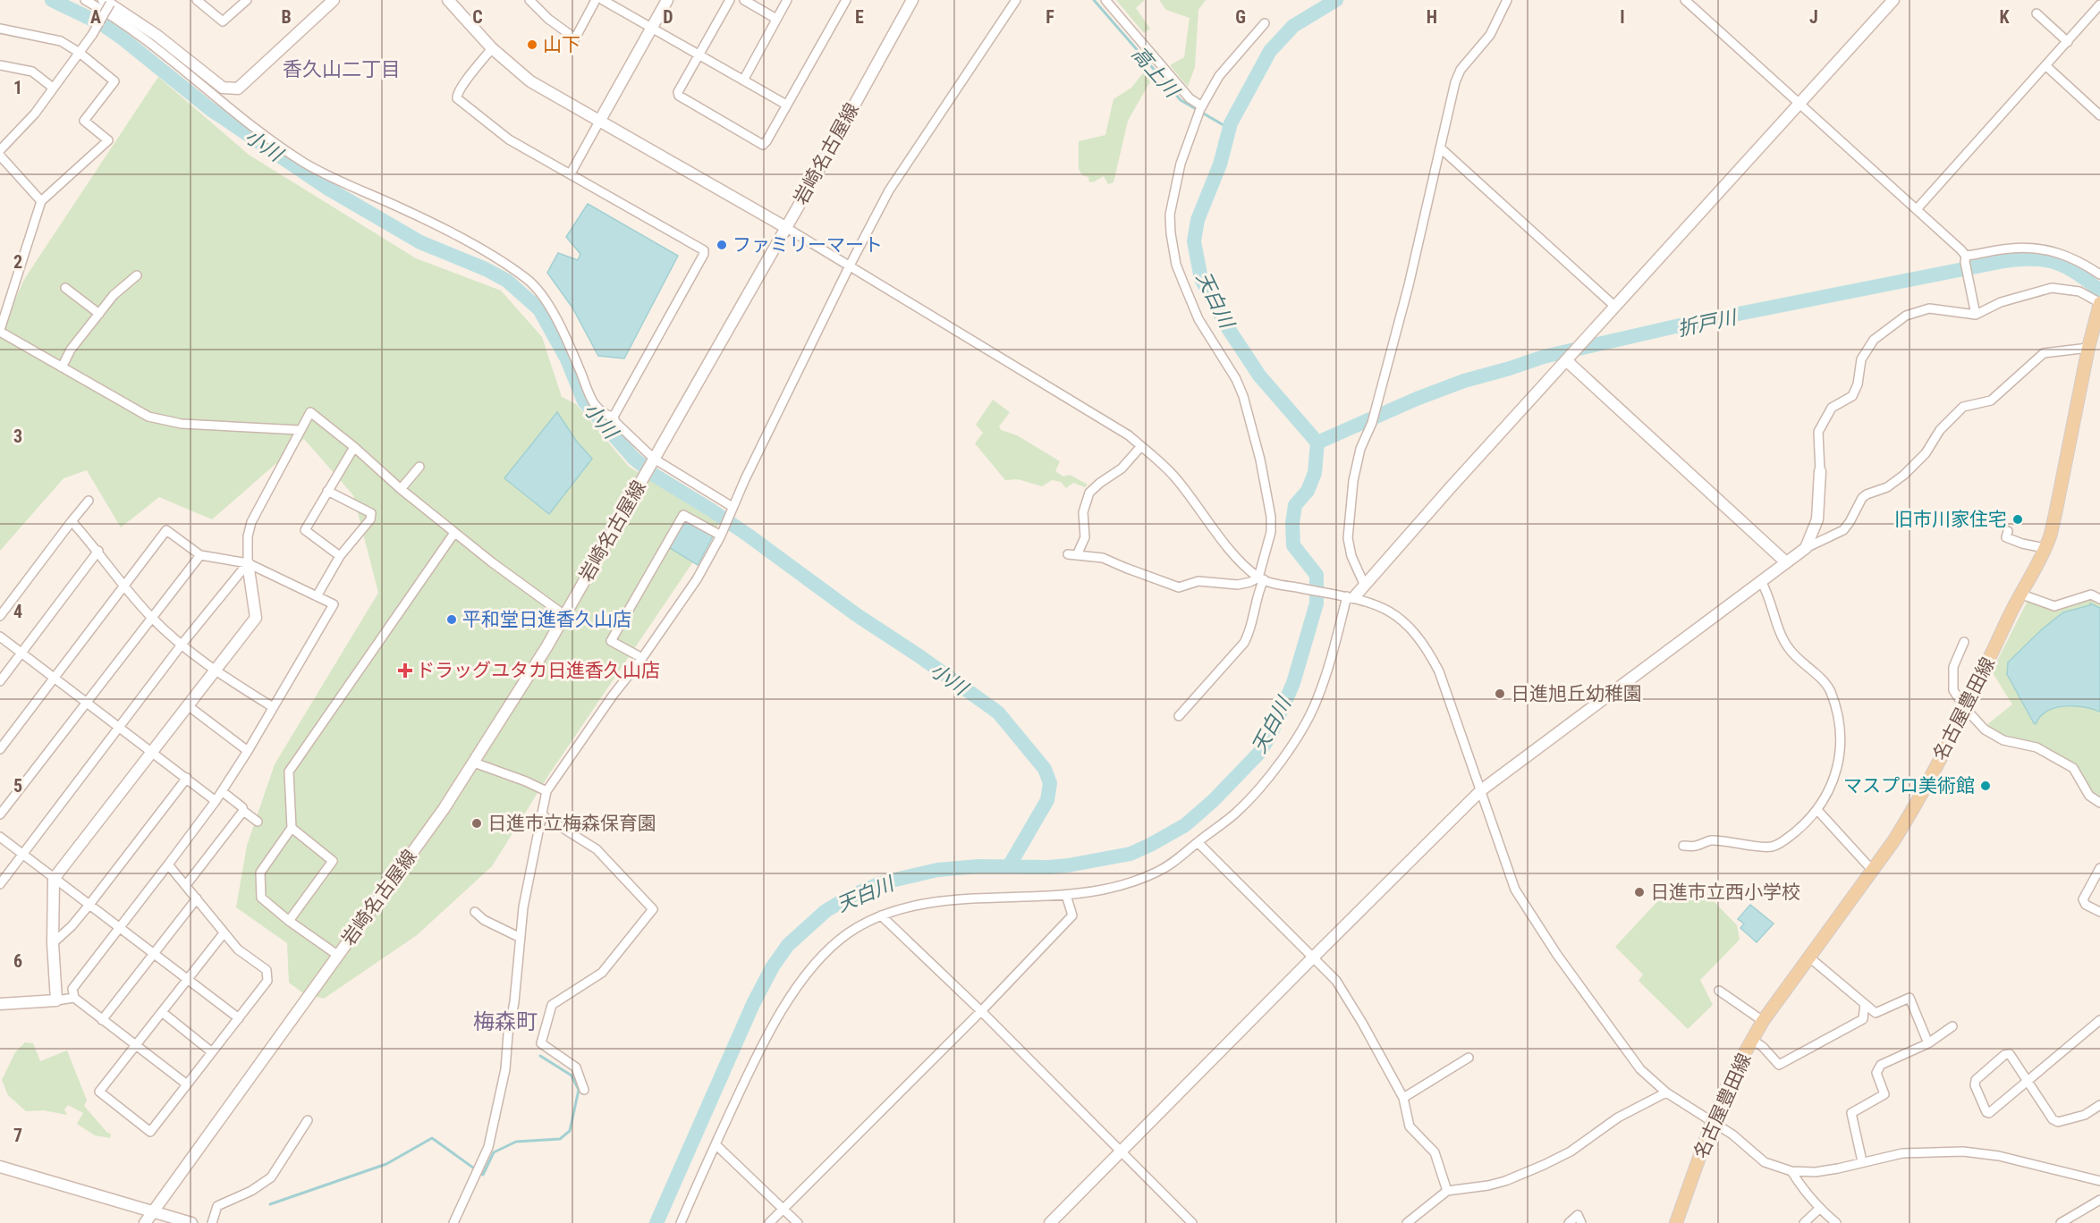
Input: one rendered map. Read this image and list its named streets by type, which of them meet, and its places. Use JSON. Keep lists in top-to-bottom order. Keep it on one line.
{"streets":{"main road":["名古屋豊田線"],"street":["岩崎名古屋線"]},"districts":["香久山二丁目","梅森町"],"water":["高上川","小川","天白川","折戸川"],"places":{"other":["山下","ファミリーマート","旧市川家住宅","平和堂日進香久山店","日進旭丘幼稚園","マスプロ美術館","日進市立梅森保育園","日進市立西小学校"],"health":["ドラッグユタカ日進香久山店"]},"grid":{"columns":["A","B","C","D","E","F","G","H","I","J","K"],"rows":["1","2","3","4","5","6","7"]}}
